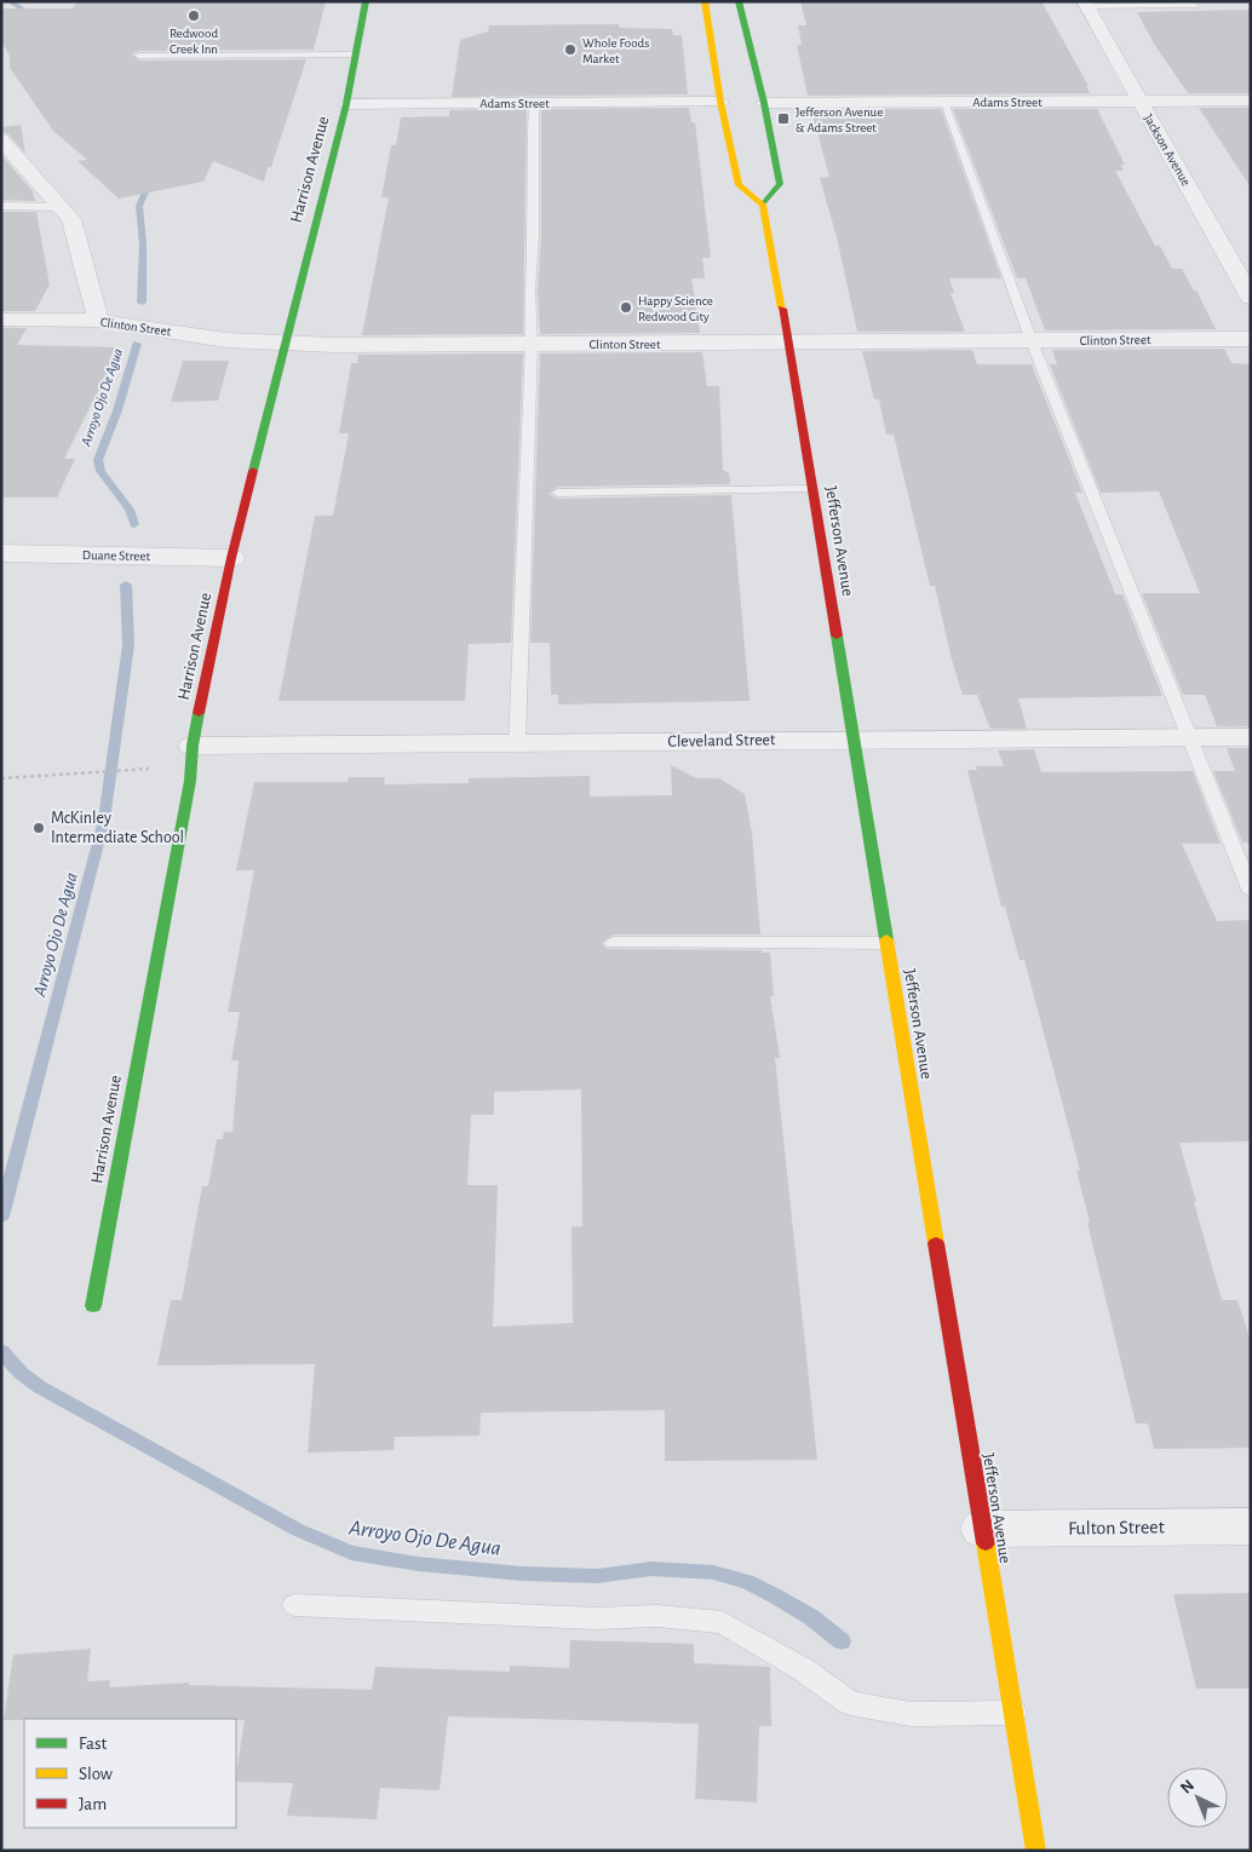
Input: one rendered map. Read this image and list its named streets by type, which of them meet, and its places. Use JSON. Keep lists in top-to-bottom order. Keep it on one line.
{"streets":{"main road":["Harrison Avenue","Jefferson Avenue"],"street":["Adams Street","Jackson Avenue","Clinton Street","Duane Street","Cleveland Street","Fulton Street"]},"crossings":[["Adams Street","Jackson Avenue"],["Adams Street","Harrison Avenue"],["Harrison Avenue","Clinton Street"],["Harrison Avenue","Duane Street"],["Harrison Avenue","Cleveland Street"],["Clinton Street","Jefferson Avenue"],["Jefferson Avenue","Cleveland Street"],["Jefferson Avenue","Fulton Street"]],"water":["Arroyo Ojo De Agua"],"places":{"other":["Redwood Creek Inn","Whole Foods Market","Happy Science Redwood City","McKinley Intermediate School"],"transit":["Jefferson Avenue & Adams Street"]},"legend":["Fast","Slow","Jam"],"north":"top left"}
